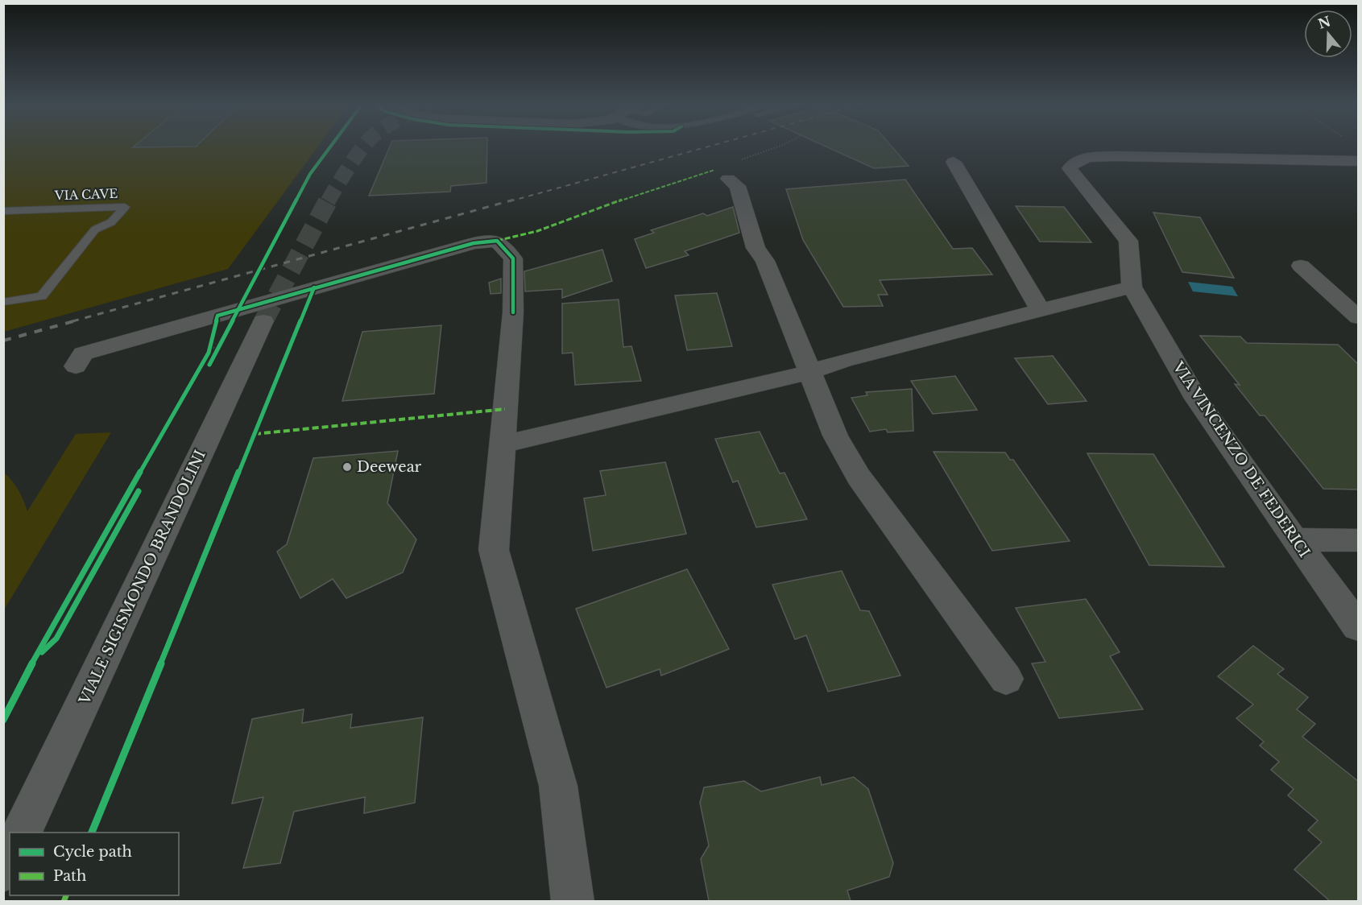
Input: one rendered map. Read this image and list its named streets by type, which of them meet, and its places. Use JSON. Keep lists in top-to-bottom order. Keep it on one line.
{"streets":{"main road":["VIALE SIGISMONDO BRANDOLINI"],"street":["VIA VINCENZO DE FEDERICI"],"lane":["VIA CAVE"]},"places":["Deewear"],"legend":["Cycle path","Path"],"north":"top"}
